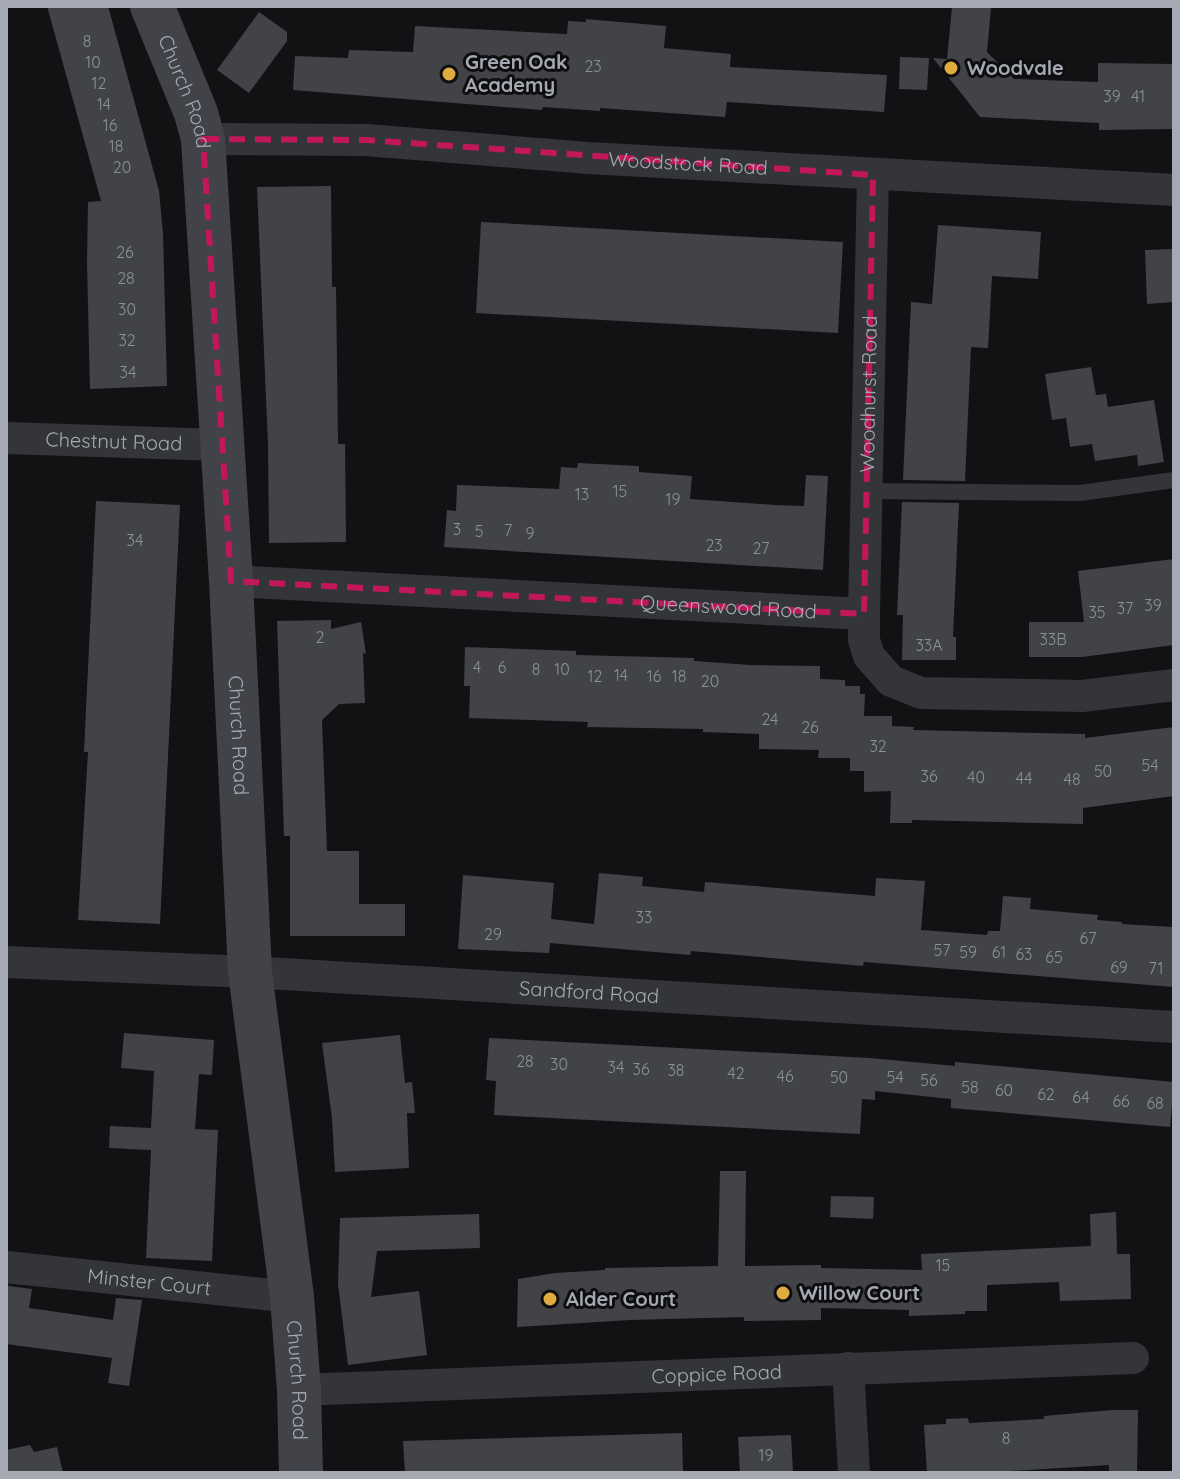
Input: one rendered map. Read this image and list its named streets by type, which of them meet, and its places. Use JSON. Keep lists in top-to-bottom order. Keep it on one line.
{"streets":{"street":["Church Road","Woodstock Road","Woodhurst Road","Chestnut Road","Queenswood Road","Sandford Road","Minster Court","Coppice Road"]},"crossings":[["Church Road","Woodstock Road"],["Church Road","Chestnut Road"],["Church Road","Queenswood Road"],["Church Road","Sandford Road"],["Church Road","Minster Court"],["Church Road","Coppice Road"],["Woodstock Road","Woodhurst Road"],["Woodhurst Road","Queenswood Road"]],"places":["Woodvale","Green Oak Academy","Willow Court","Alder Court"],"house_numbers":["8","10","23","12","39","41","14","16","18","20","26","28","30","32","34","15","13","19","3","7","5","9","34","23","27","39","37","35","2","33B","33A","4","6","8","10","14","12","16","18","20","24","26","32","54","50","36","40","44","48","33","29","67","57","59","61","63","65","69","71","28","30","34","36","38","42","46","50","54","56","58","60","62","64","66","68","15","8","19"]}
